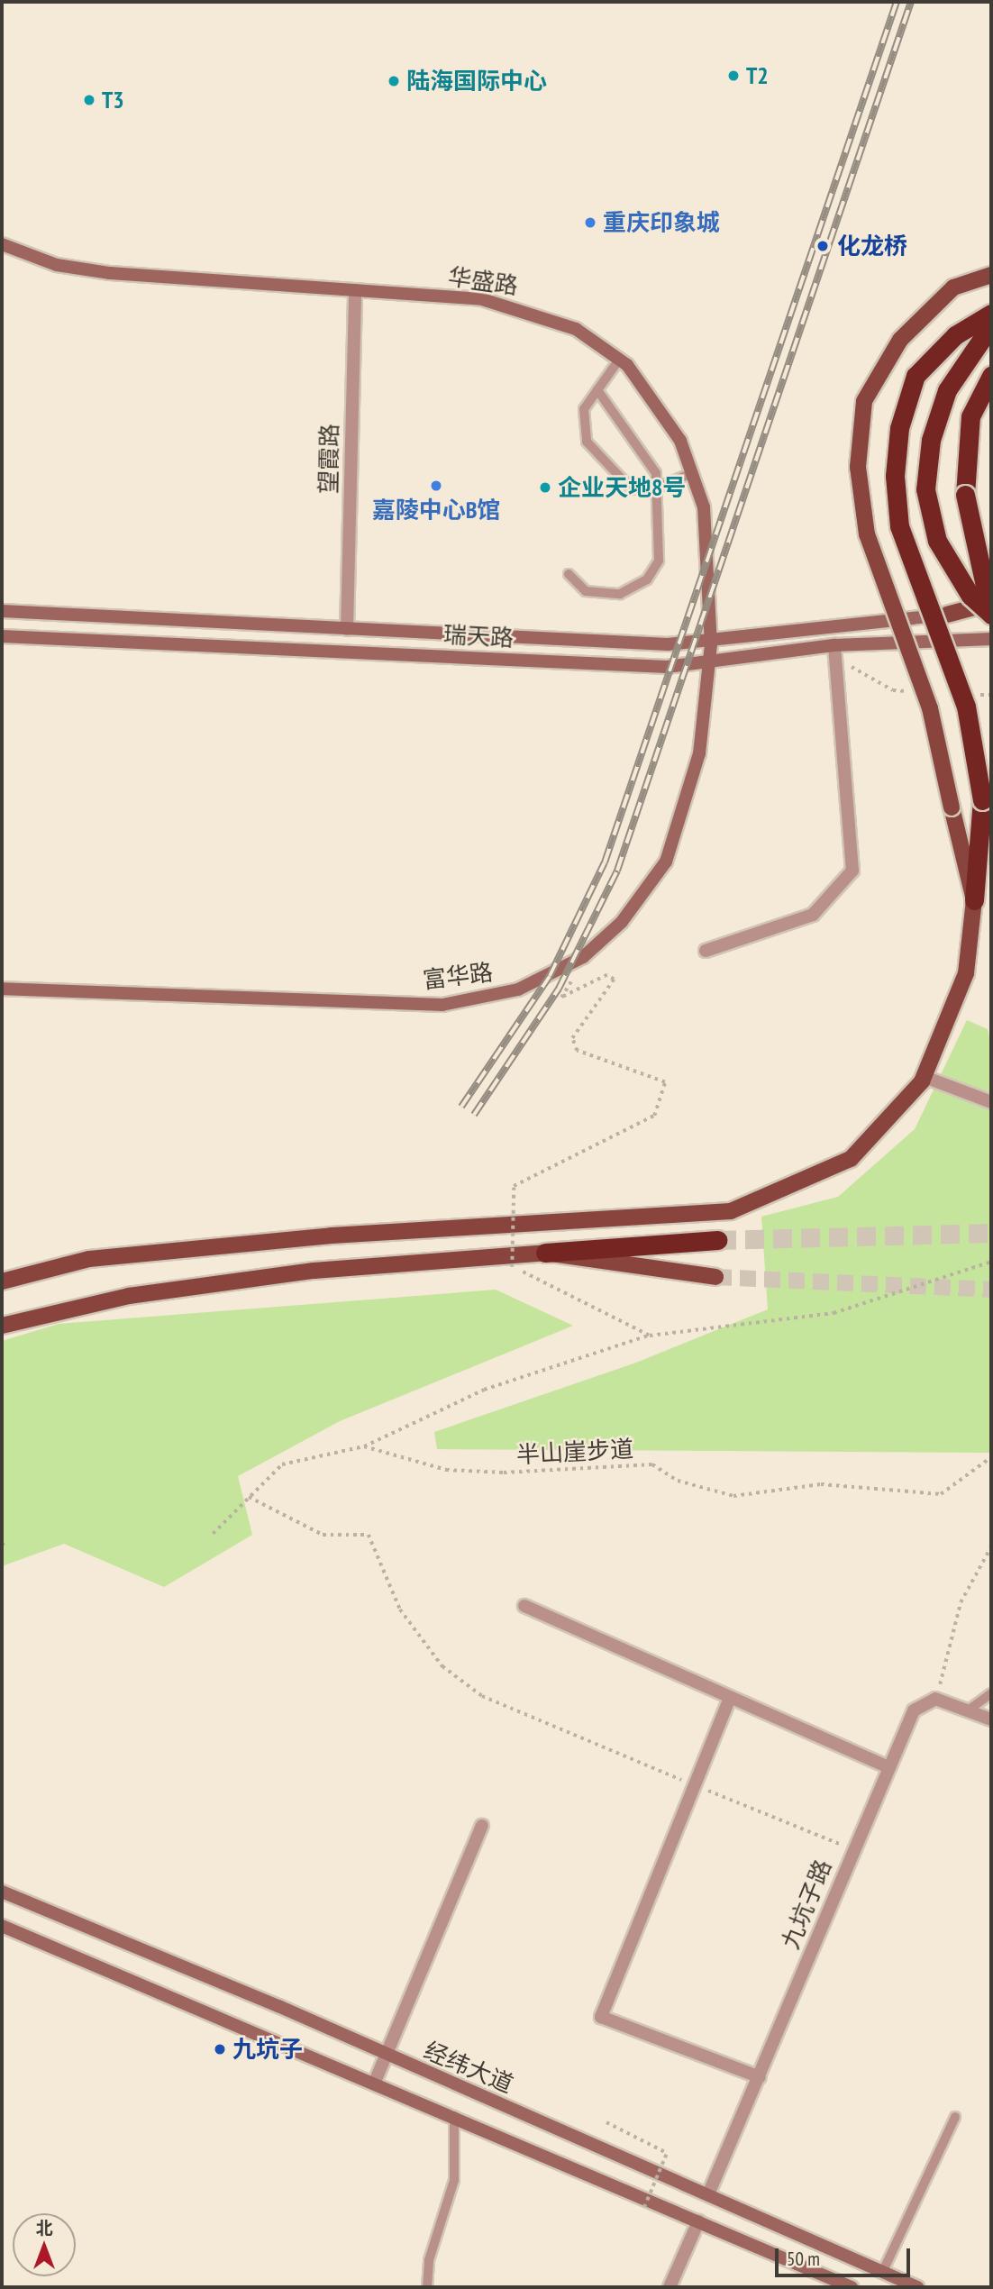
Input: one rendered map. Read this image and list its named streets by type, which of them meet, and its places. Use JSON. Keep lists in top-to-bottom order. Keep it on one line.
{"streets":{"main road":["华盛路","瑞天路","富华路","经纬大道"],"street":["望霞路","九坑子路"],"path":["半山崖步道"]},"crossings":[["华盛路","望霞路"],["华盛路","瑞天路"],["华盛路","富华路"],["望霞路","瑞天路"],["瑞天路","富华路"],["九坑子路","经纬大道"]],"places":["T2","陆海国际中心","T3","重庆印象城","化龙桥","嘉陵中心B馆","企业天地8号","九坑子"],"scale_bar":"50 m","north":"top"}
